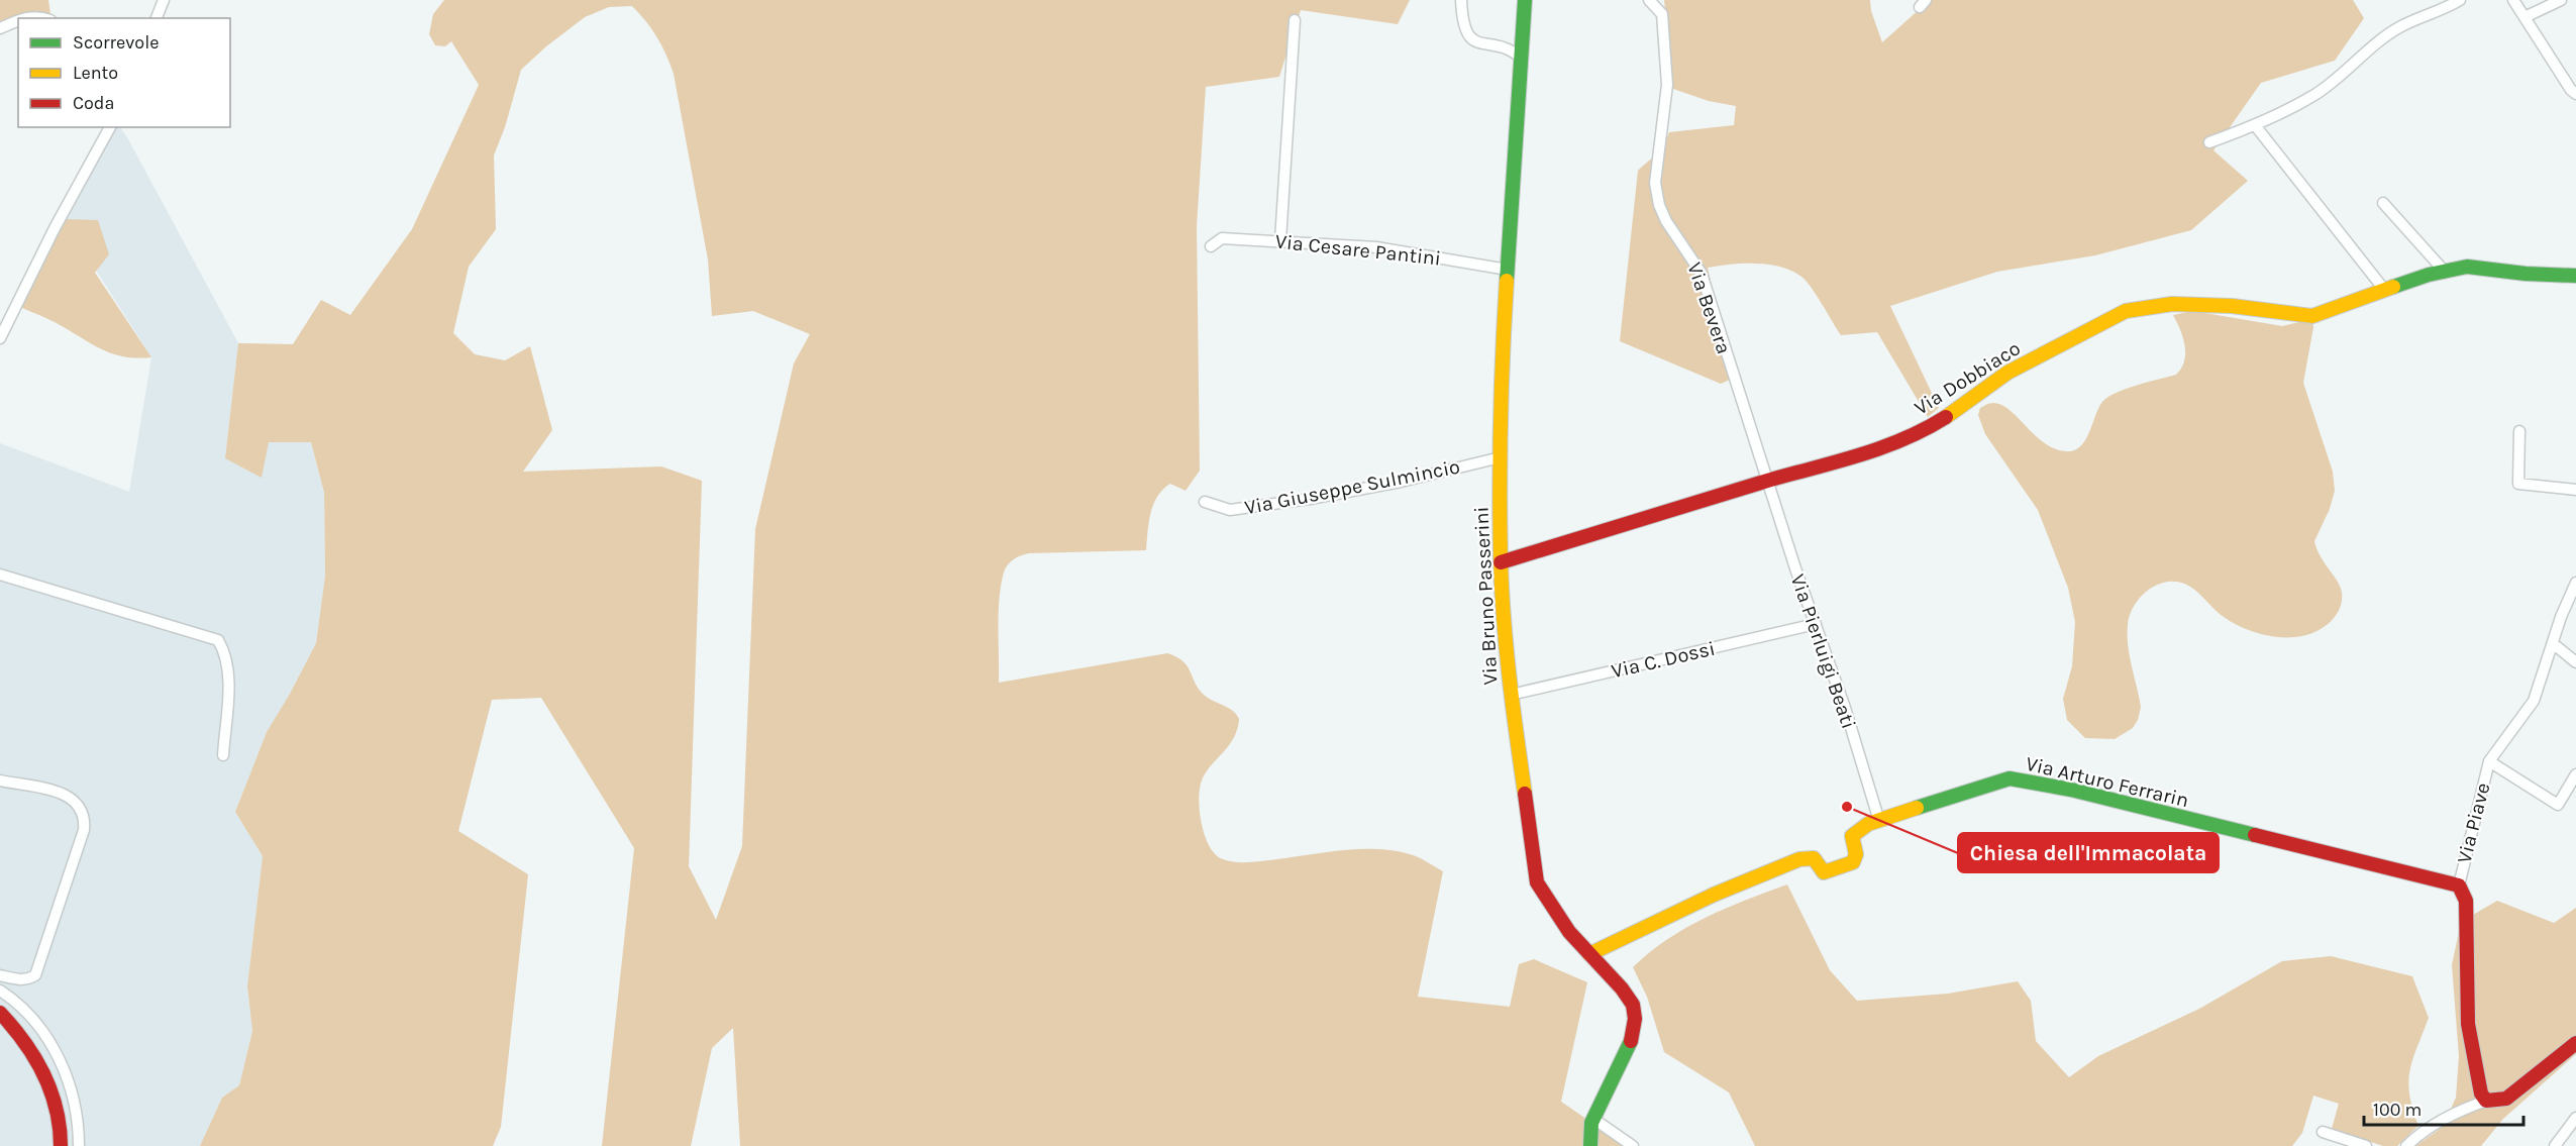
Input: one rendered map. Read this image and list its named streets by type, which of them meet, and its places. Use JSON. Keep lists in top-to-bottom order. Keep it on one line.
{"streets":{"street":["Via Cesare Pantini","Via Bevera","Via Dobbiaco","Via Giuseppe Sulmincio","Via Bruno Passerini","Via Pierluigi Beati","Via C. Dossi","Via Arturo Ferrarin","Via Piave"]},"crossings":[["Via Cesare Pantini","Via Bruno Passerini"],["Via Bevera","Via Dobbiaco"],["Via Bevera","Via Pierluigi Beati"],["Via Dobbiaco","Via Bruno Passerini"],["Via Dobbiaco","Via Pierluigi Beati"],["Via Giuseppe Sulmincio","Via Bruno Passerini"],["Via Bruno Passerini","Via C. Dossi"],["Via Bruno Passerini","Via Arturo Ferrarin"],["Via Pierluigi Beati","Via C. Dossi"],["Via Pierluigi Beati","Via Arturo Ferrarin"],["Via Arturo Ferrarin","Via Piave"]],"places":["Chiesa dell'Immacolata"],"legend":["Scorrevole","Lento","Coda"],"scale_bar":"100 m"}
